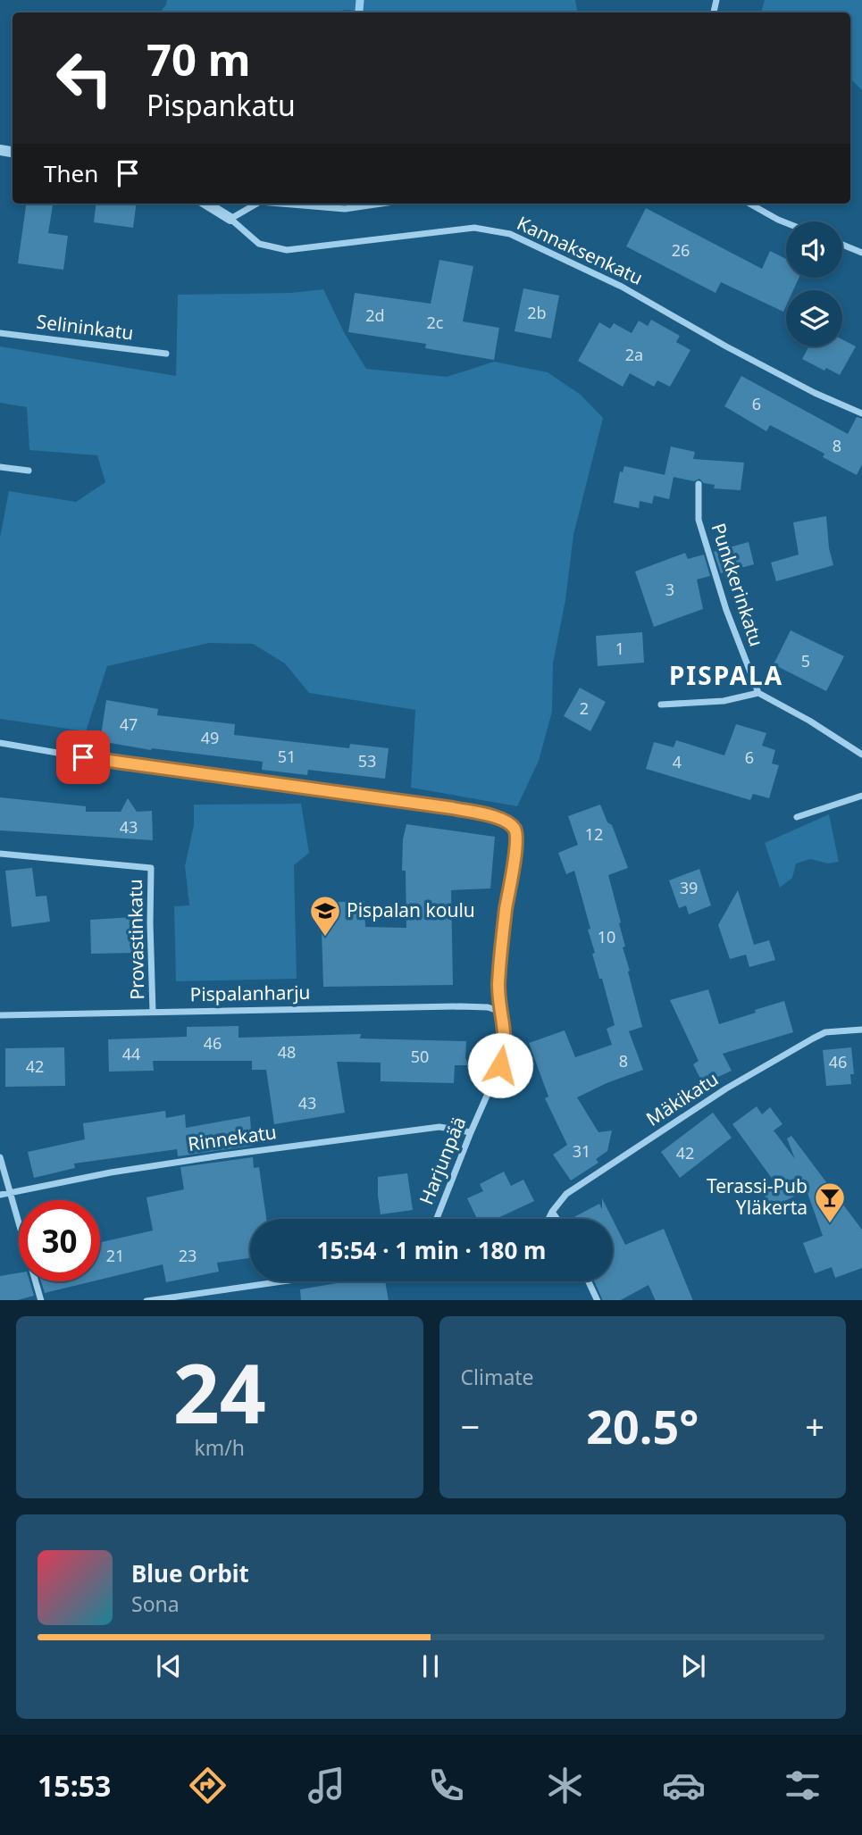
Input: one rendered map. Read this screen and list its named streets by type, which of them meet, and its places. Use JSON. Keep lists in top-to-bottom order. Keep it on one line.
{"streets":{"street":["Kannaksenkatu","Selininkatu","Punkkerinkatu","Provastinkatu","Pispalanharju","Mäkikatu","Rinnekatu","Harjunpää"]},"crossings":[["Provastinkatu","Pispalanharju"],["Pispalanharju","Harjunpää"],["Rinnekatu","Harjunpää"]],"districts":["PISPALA"],"places":{"school or university":["Pispalan koulu"],"bar":["Terassi-Pub Yläkerta"]},"house_numbers":["26","2b","2d","2c","2a","6","8","3","1","5","2","47","49","51","6","53","4","43","12","39","10","46","48","44","50","8","46","42","43","31","42","21","23"],"page":{"turn":["70 m","Pispankatu"],"then":"Then","limit":"30","trip":"15:54 · 1 min · 180 m","tile":[["24","km/h"],"Climate"],"heat":["−","20.5°","+"],"song":["Blue Orbit","Sona"],"tabs":"15:53"}}
